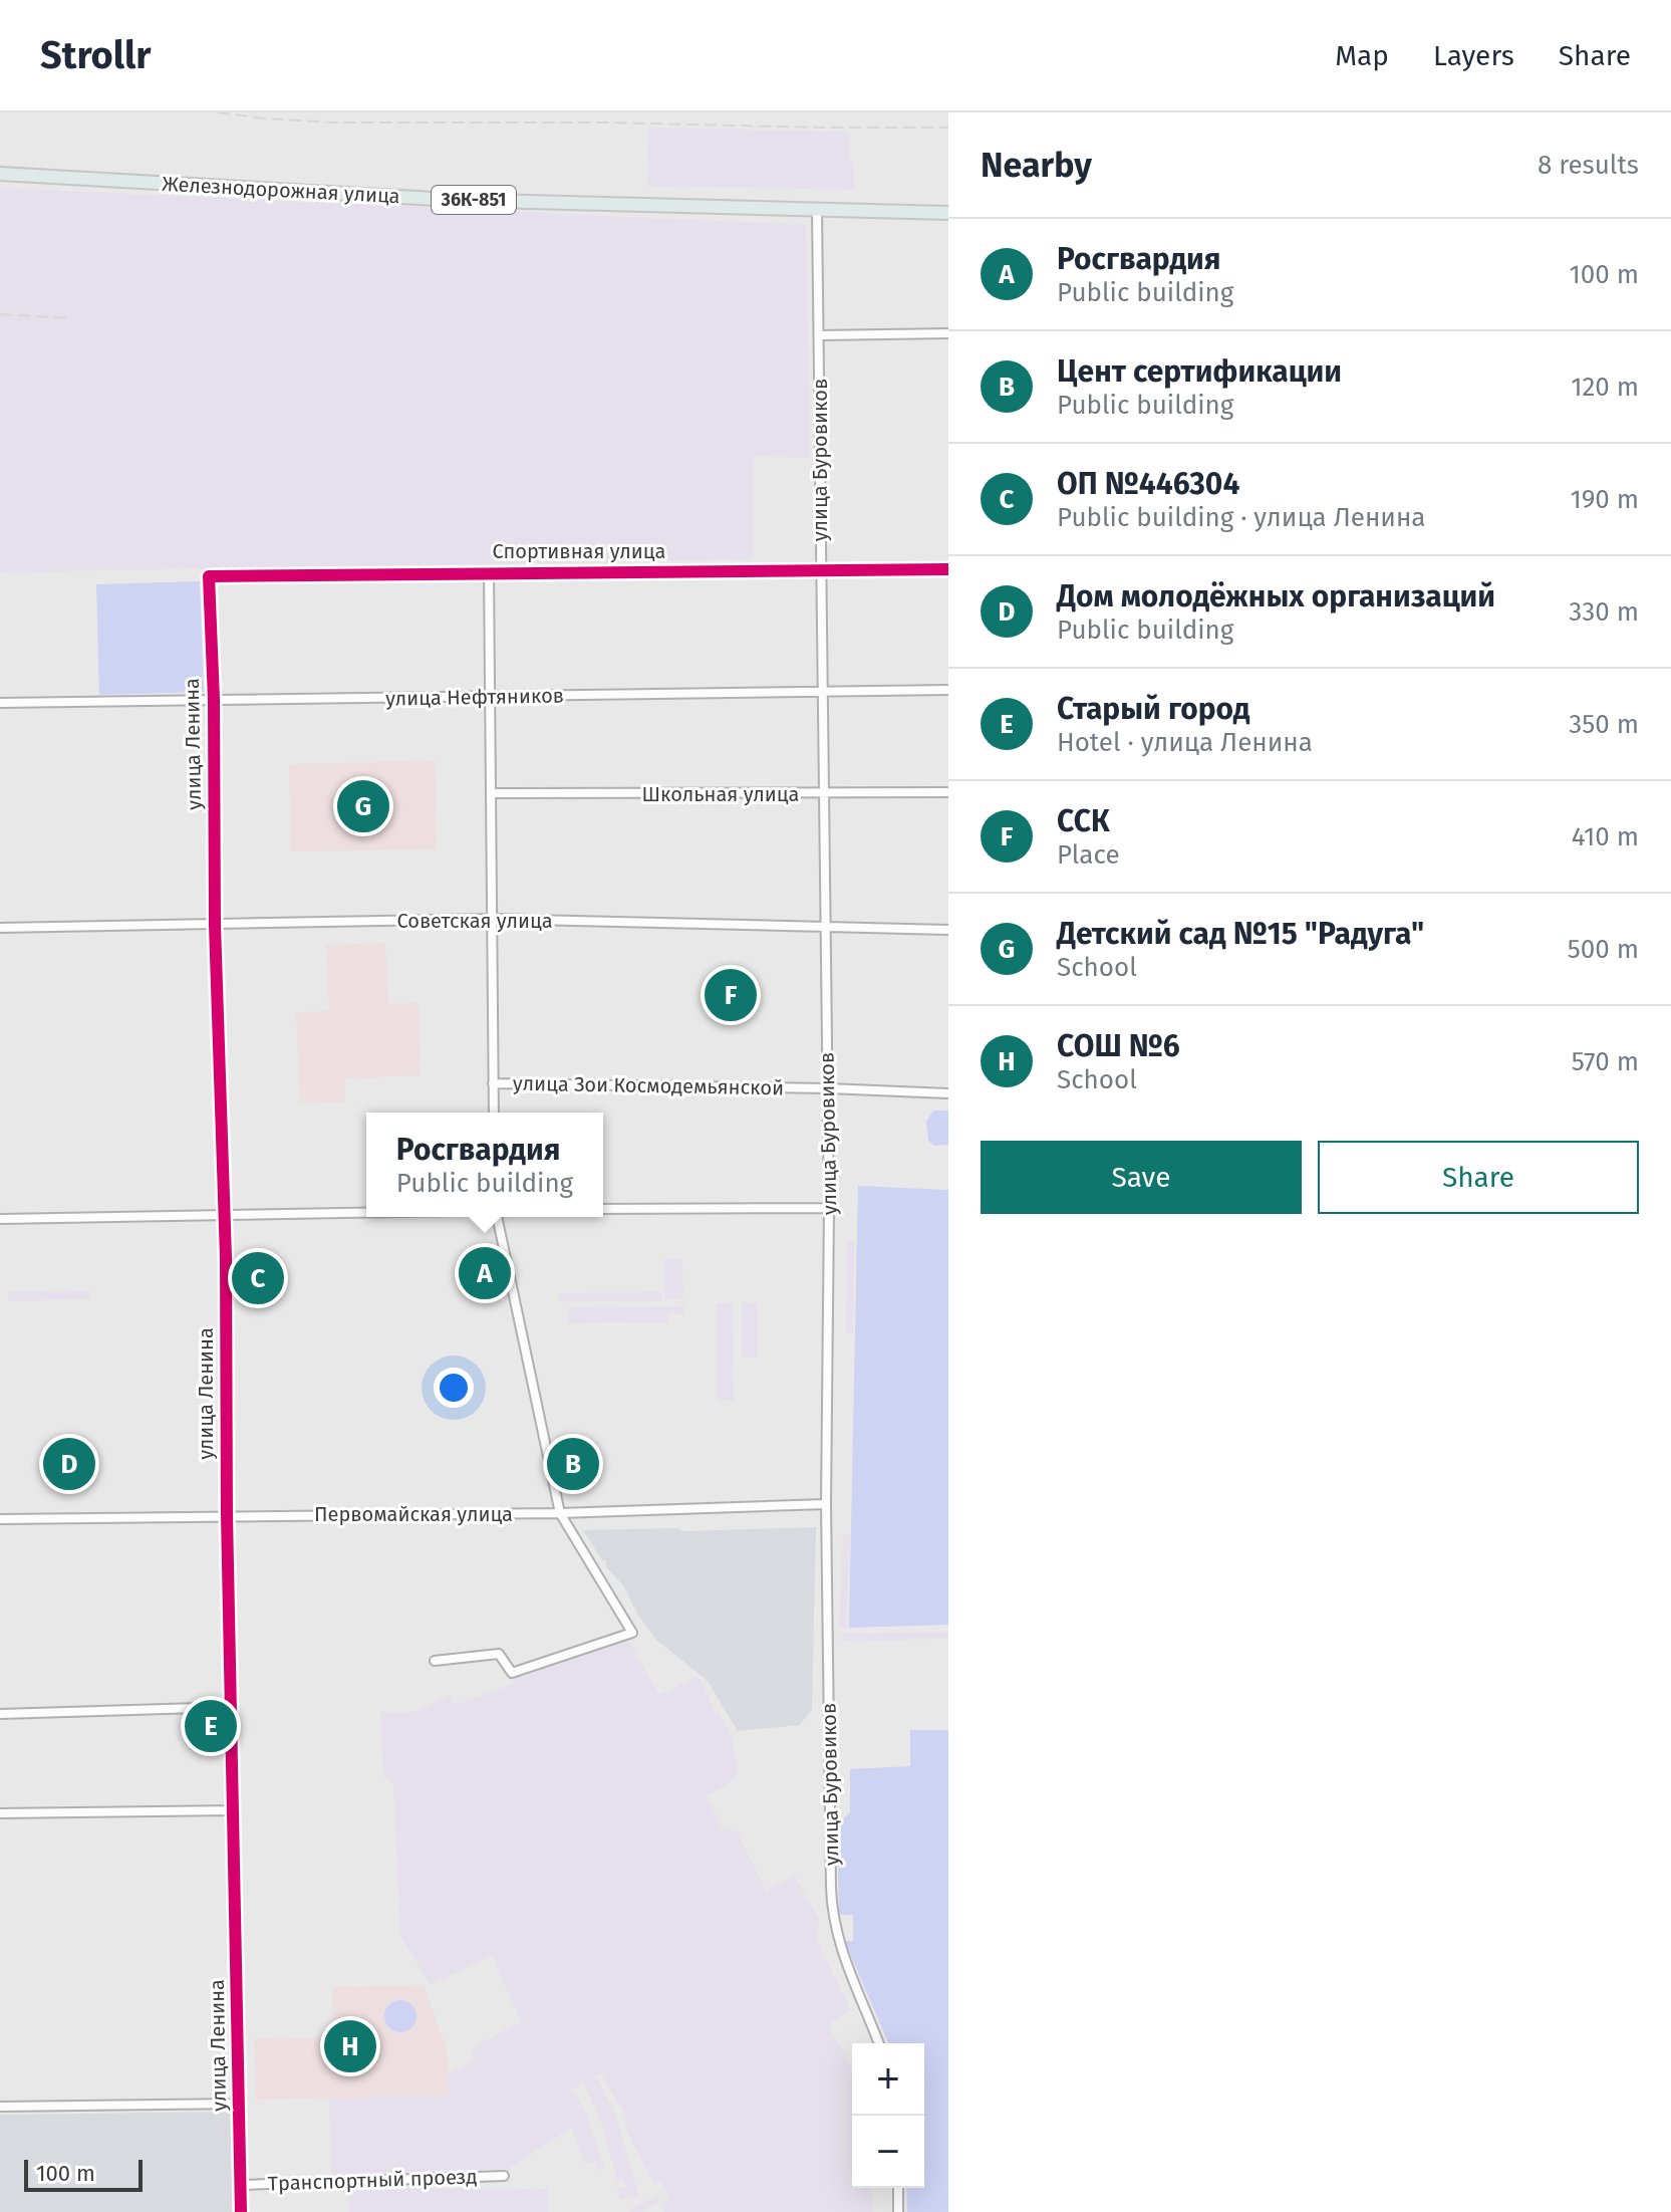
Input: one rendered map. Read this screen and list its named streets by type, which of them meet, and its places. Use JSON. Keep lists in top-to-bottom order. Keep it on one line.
{"streets":{"main road":["Железнодорожная улица","36К-851"],"street":["улица Буровиков","Спортивная улица","улица Нефтяников","улица Ленина","Школьная улица","Советская улица","улица Зои Космодемьянской","Первомайская улица","Транспортный проезд"]},"crossings":[["Железнодорожная улица","улица Буровиков"],["улица Буровиков","Спортивная улица"],["улица Буровиков","улица Нефтяников"],["улица Буровиков","Школьная улица"],["улица Буровиков","Советская улица"],["улица Буровиков","улица Зои Космодемьянской"],["улица Буровиков","Первомайская улица"],["Спортивная улица","улица Ленина"],["улица Нефтяников","улица Ленина"],["улица Ленина","Советская улица"],["улица Ленина","Первомайская улица"],["улица Ленина","Транспортный проезд"]],"scale_bar":"100 m","page":{"header":"Strollr","nav":["Map","Layers","Share"],"heading":["Nearby","8 results"],"list":[{"mark":"A","name":"Росгвардия","note":"Public building","value":"100 m"},{"mark":"B","name":"Цент сертификации","note":"Public building","value":"120 m"},{"mark":"C","name":"ОП №446304","note":"Public building · улица Ленина","value":"190 m"},{"mark":"D","name":"Дом молодёжных организаций","note":"Public building","value":"330 m"},{"mark":"E","name":"Старый город","note":"Hotel · улица Ленина","value":"350 m"},{"mark":"F","name":"ССК","note":"Place","value":"410 m"},{"mark":"G","name":"Детский сад №15 \"Радуга\"","note":"School","value":"500 m"},{"mark":"H","name":"СОШ №6","note":"School","value":"570 m"}],"pins":["G","F","A","C","B","D","E","H"],"popup":["Росгвардия","Public building"],"buttons":["Save","Share"],"map_buttons":["+","−"],"scale":"100 m"}}
